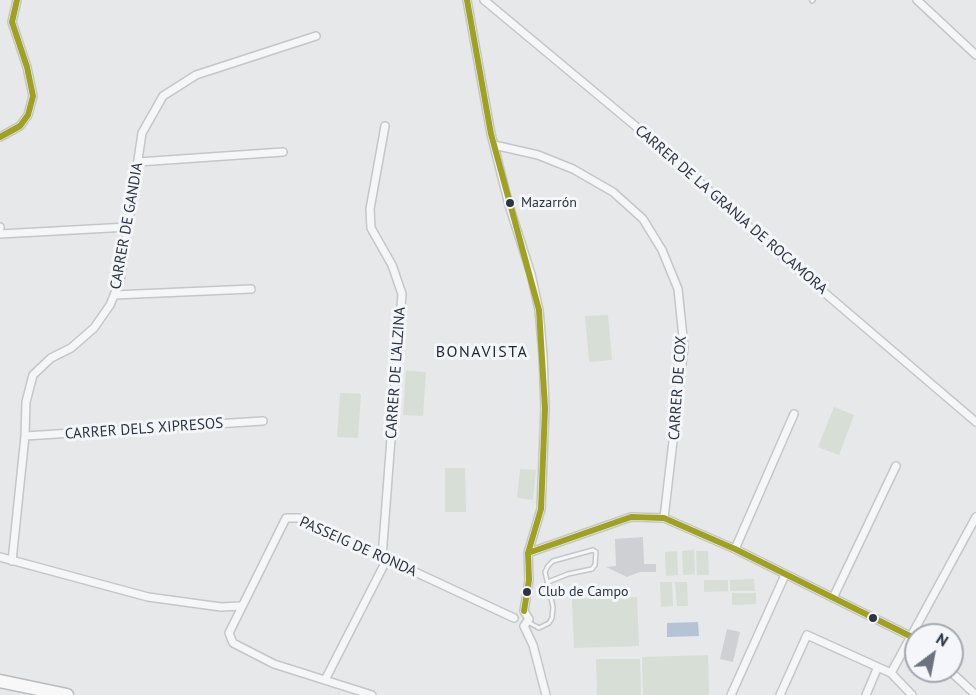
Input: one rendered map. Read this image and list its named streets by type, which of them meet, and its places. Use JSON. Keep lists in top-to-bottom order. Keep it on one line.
{"streets":{"street":["CARRER DE LA GRANJA DE ROCAMORA","CARRER DE GANDIA","CARRER DE L'ALZINA","CARRER DE COX","CARRER DELS XIPRESOS","PASSEIG DE RONDA"]},"crossings":[["CARRER DE GANDIA","CARRER DELS XIPRESOS"],["CARRER DE L'ALZINA","PASSEIG DE RONDA"]],"districts":["BONAVISTA"],"places":["Mazarrón","Club de Campo"],"north":"top right"}
